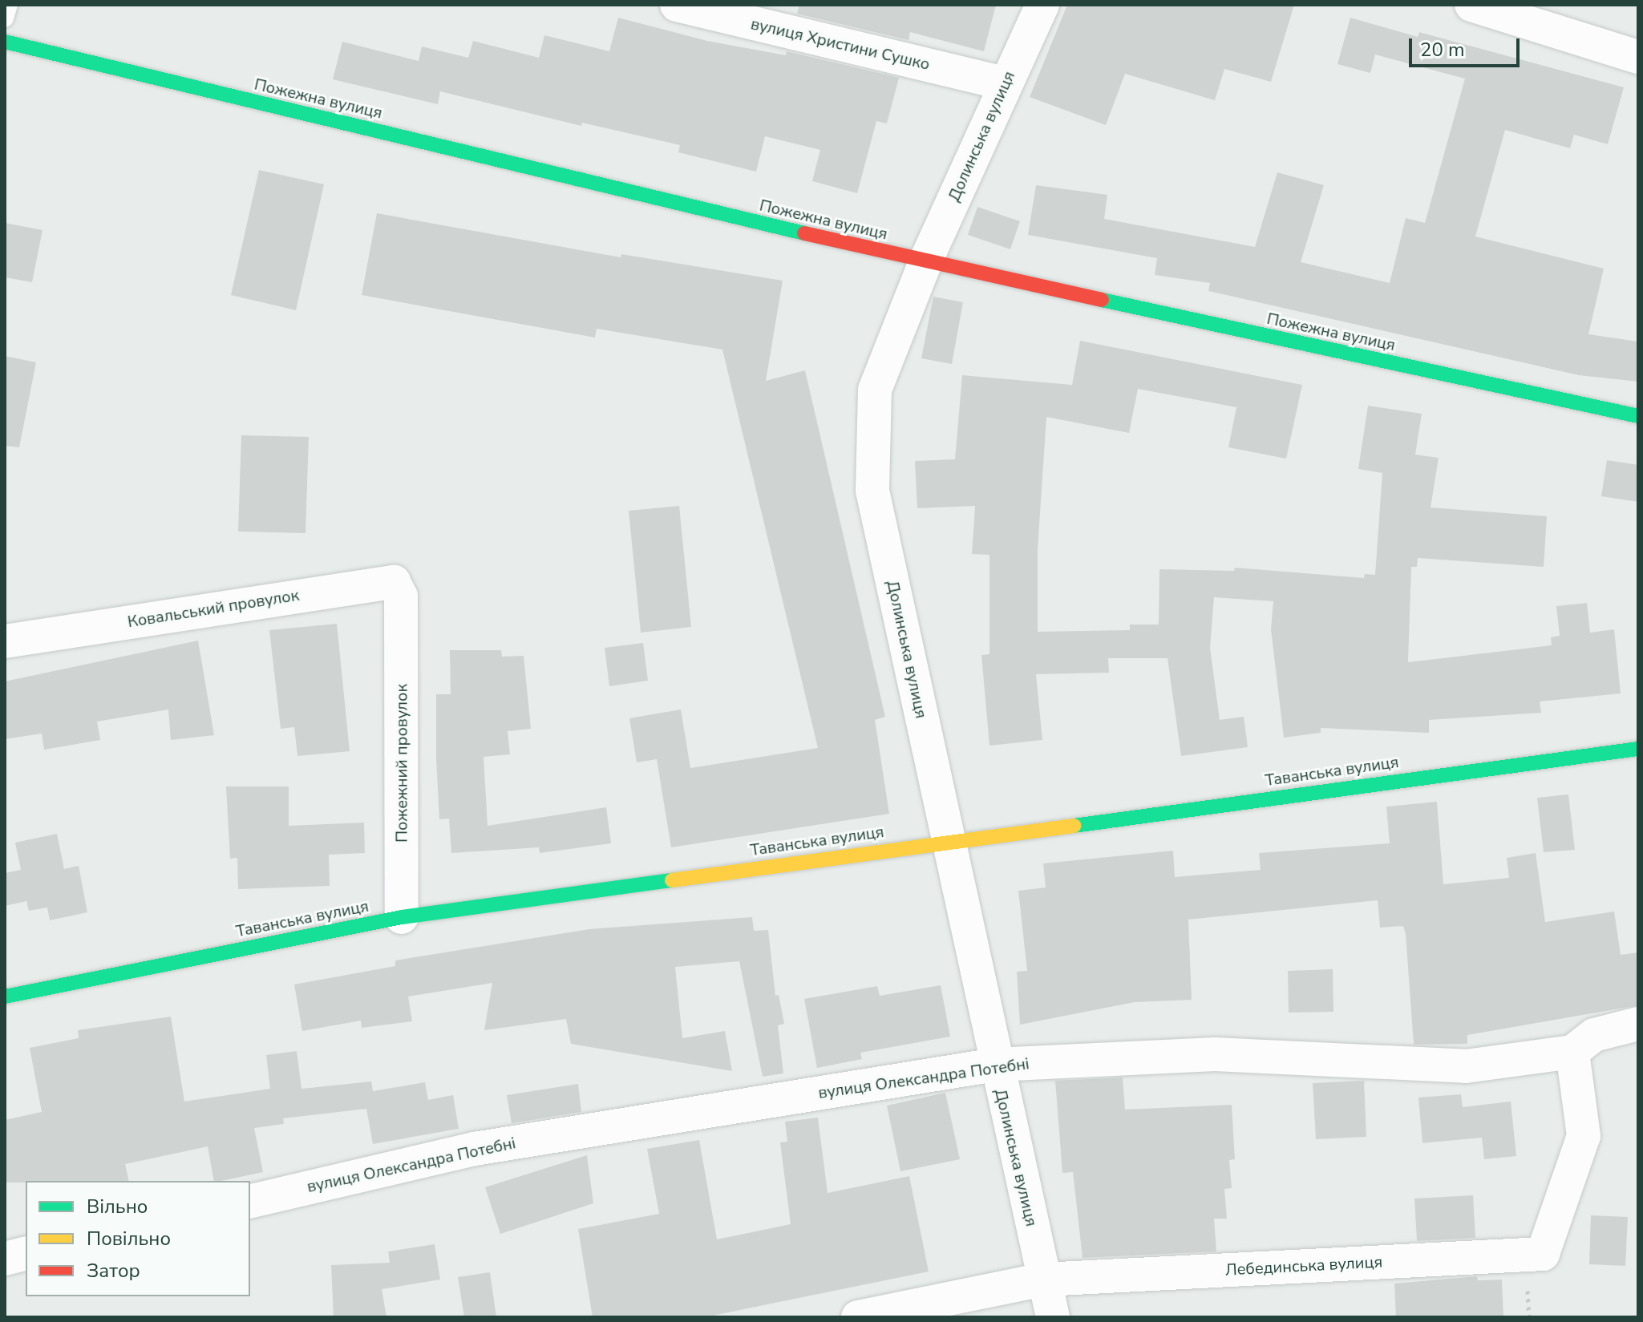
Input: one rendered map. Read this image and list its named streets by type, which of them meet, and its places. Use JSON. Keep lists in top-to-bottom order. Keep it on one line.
{"streets":{"street":["вулиця Христини Сушко","Пожежна вулиця","Долинська вулиця","Ковальський провулок","Пожежний провулок","Таванська вулиця","вулиця Олександра Потебні","Лебединська вулиця"]},"crossings":[["вулиця Христини Сушко","Долинська вулиця"],["Пожежна вулиця","Долинська вулиця"],["Долинська вулиця","Таванська вулиця"],["Долинська вулиця","вулиця Олександра Потебні"],["Долинська вулиця","Лебединська вулиця"],["Ковальський провулок","Пожежний провулок"],["Пожежний провулок","Таванська вулиця"],["вулиця Олександра Потебні","Лебединська вулиця"]],"legend":["Вільно","Повільно","Затор"],"scale_bar":"20 m"}
